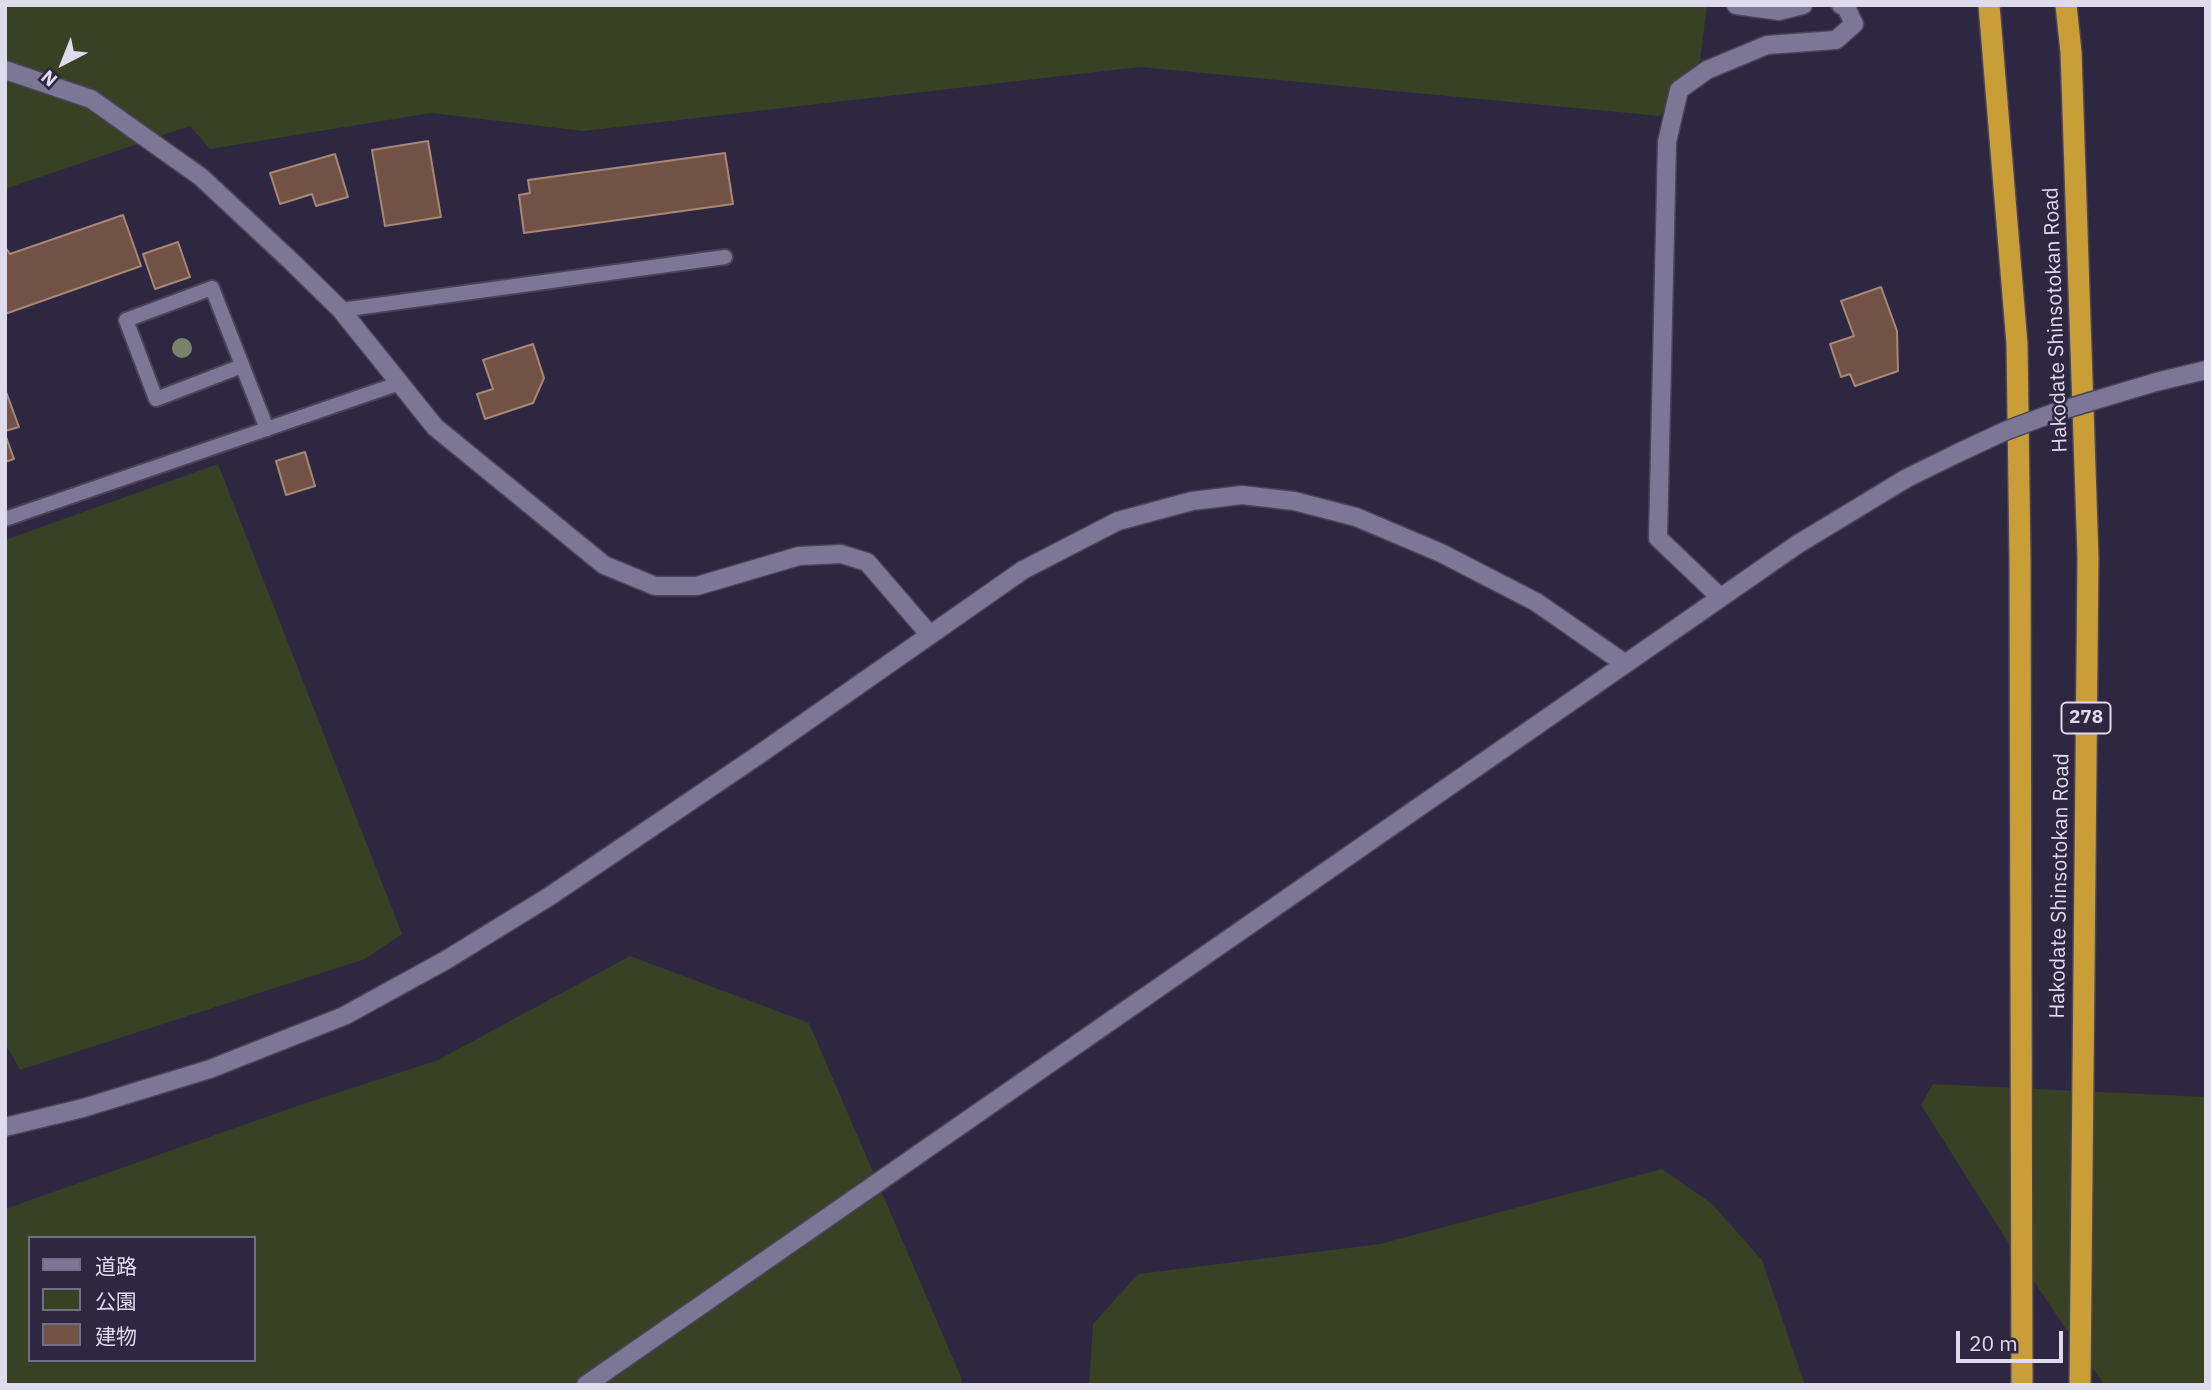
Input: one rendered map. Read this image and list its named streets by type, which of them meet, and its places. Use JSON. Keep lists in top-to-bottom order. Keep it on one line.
{"streets":{"highway":["Hakodate Shinsotokan Road","278"]},"crossings":[["Hakodate Shinsotokan Road","278"]],"legend":["道路","公園","建物"],"scale_bar":"20 m","north":"bottom left"}
